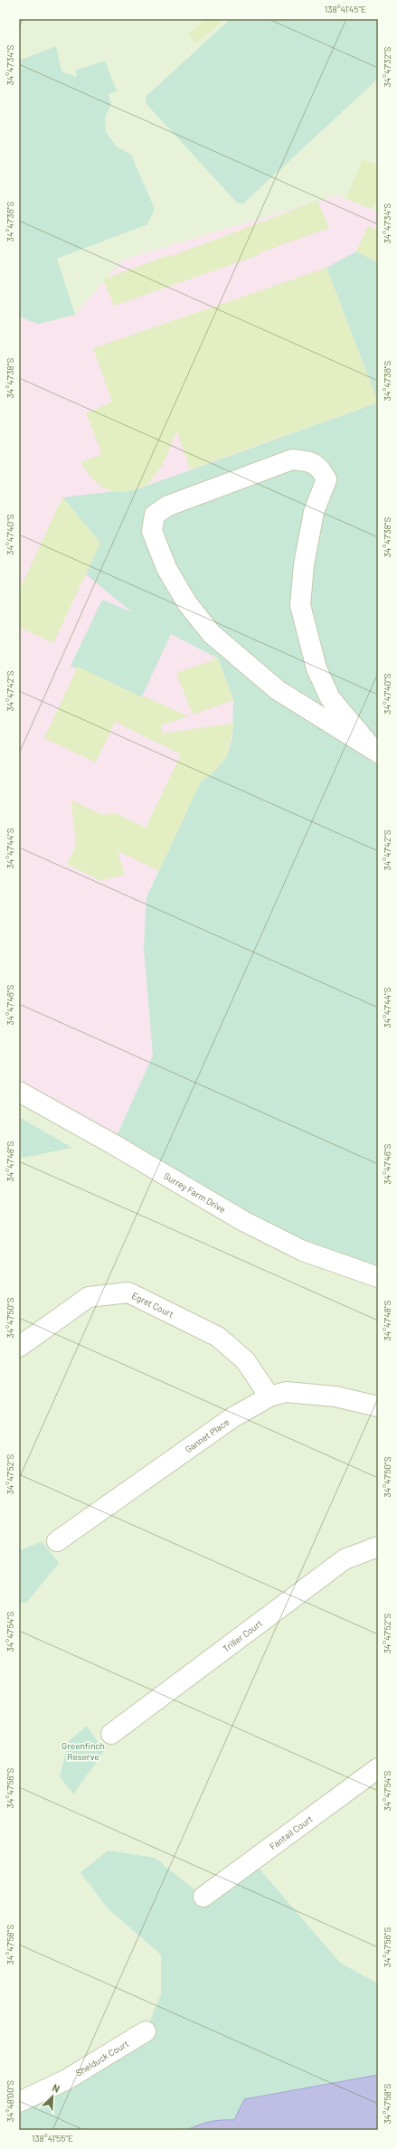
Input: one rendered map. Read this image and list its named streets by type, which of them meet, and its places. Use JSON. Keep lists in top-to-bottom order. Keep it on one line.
{"streets":{"street":["Surrey Farm Drive","Egret Court","Gannet Place","Triller Court","Fantail Court","Shelduck Court"]},"crossings":[["Egret Court","Gannet Place"]],"parks":["Greenfinch Reserve"],"north":"top right","coordinates":["138°41'45\"E","34°47'34\"S","34°47'32\"S","34°47'36\"S","34°47'38\"S","34°47'40\"S","34°47'42\"S","34°47'44\"S","34°47'46\"S","34°47'48\"S","34°47'50\"S","34°47'52\"S","34°47'54\"S","34°47'56\"S","34°47'58\"S","34°48'00\"S","138°41'55\"E"]}
